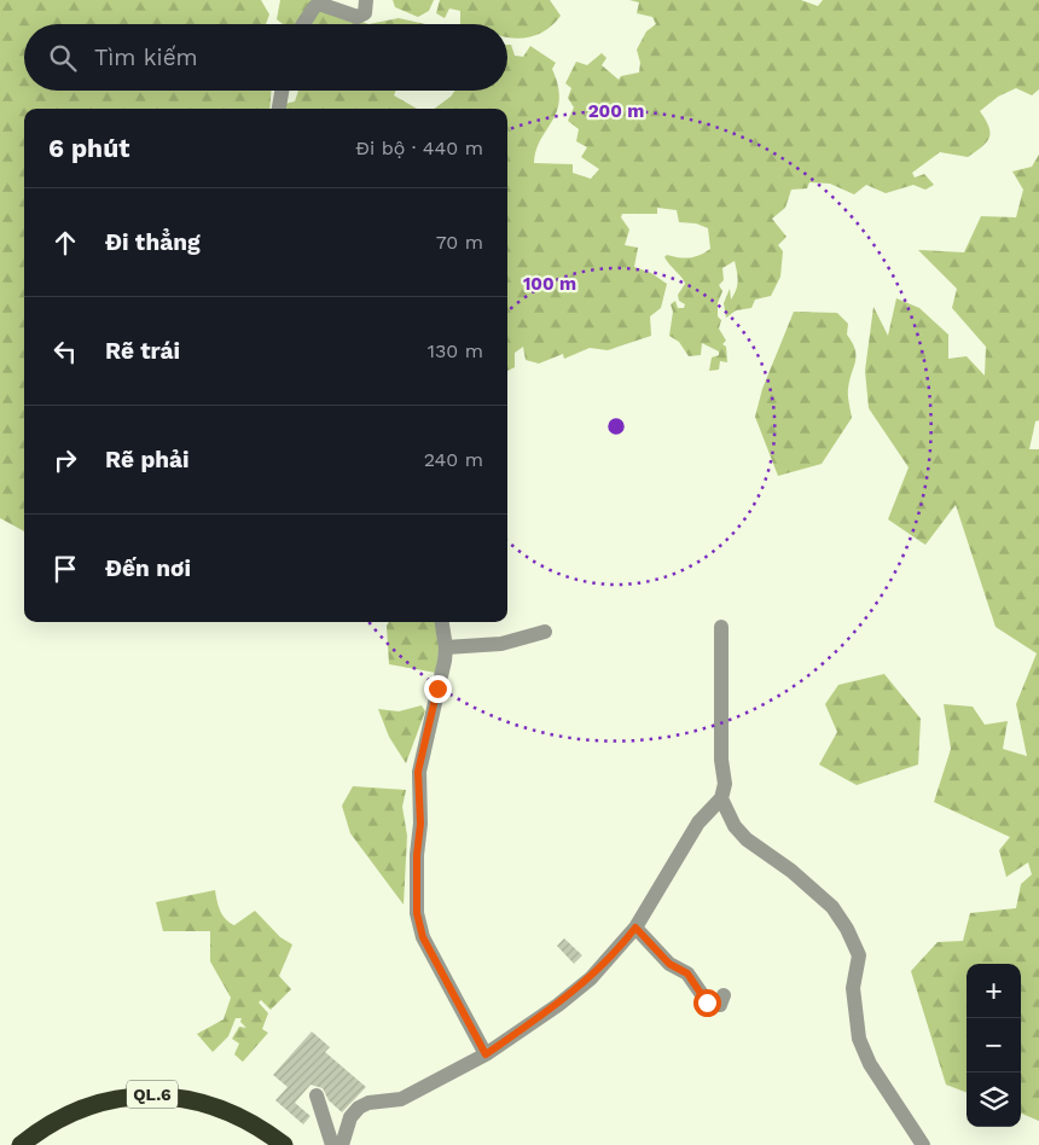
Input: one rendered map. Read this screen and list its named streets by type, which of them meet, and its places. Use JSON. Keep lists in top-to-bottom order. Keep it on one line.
{"streets":{"highway":["QL.6"]},"page":{"search":"Tìm kiếm","heading":["6 phút","Đi bộ · 440 m"],"list":[["Đi thẳng","70 m"],["Rẽ trái","130 m"],["Rẽ phải","240 m"],"Đến nơi"],"map_buttons":["+","−"]},"rings":["200 m","100 m"]}
